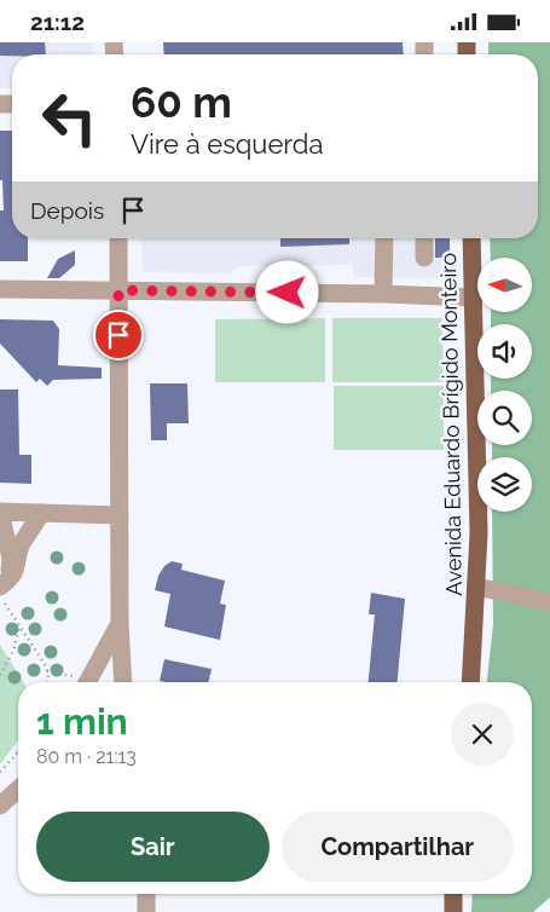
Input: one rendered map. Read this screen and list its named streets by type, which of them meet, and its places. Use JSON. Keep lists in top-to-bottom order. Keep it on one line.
{"streets":{"main road":["Avenida Eduardo Brígido Monteiro"]},"north":"left","page":{"status":"21:12","turn":["60 m","Vire à esquerda"],"then":"Depois","heading":["1 min","80 m · 21:13"],"buttons":["Sair","Compartilhar"]}}
